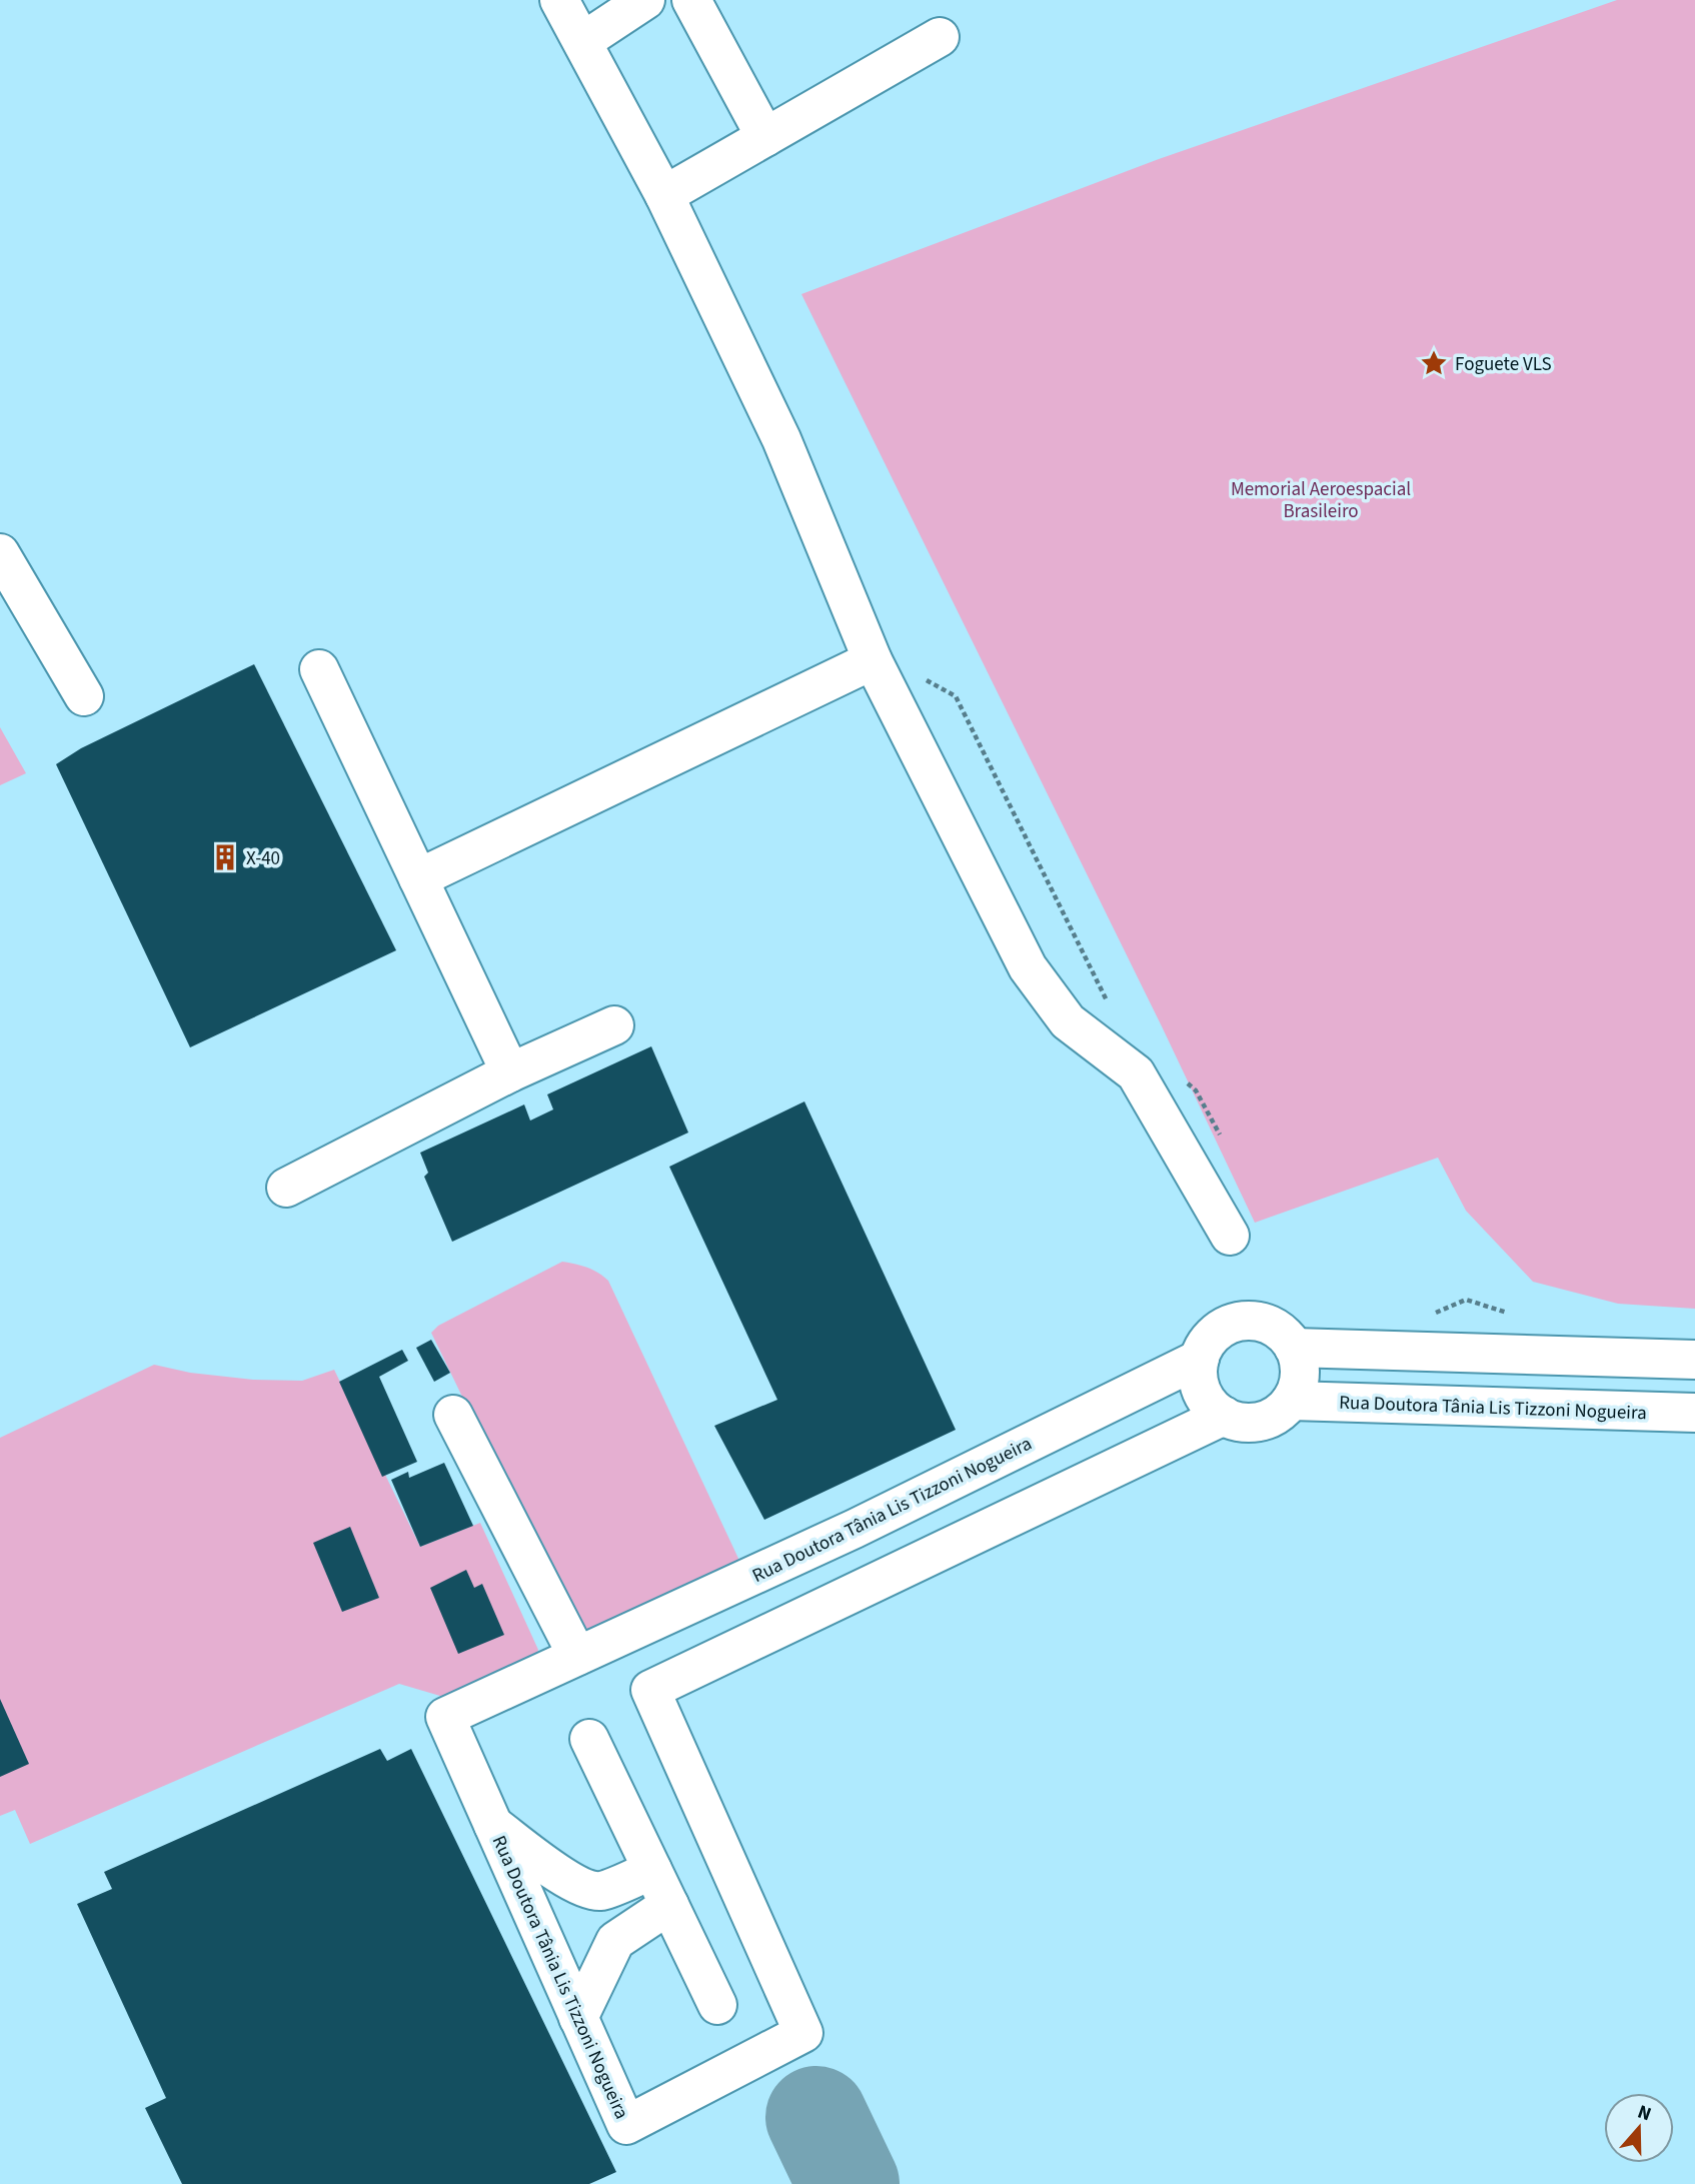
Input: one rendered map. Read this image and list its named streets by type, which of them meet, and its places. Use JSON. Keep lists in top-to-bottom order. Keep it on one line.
{"streets":{"street":["Rua Doutora Tânia Lis Tizzoni Nogueira"]},"parks":["Memorial Aeroespacial Brasileiro"],"places":{"place":["Foguete VLS"],"building":["X-40"]},"north":"top"}
